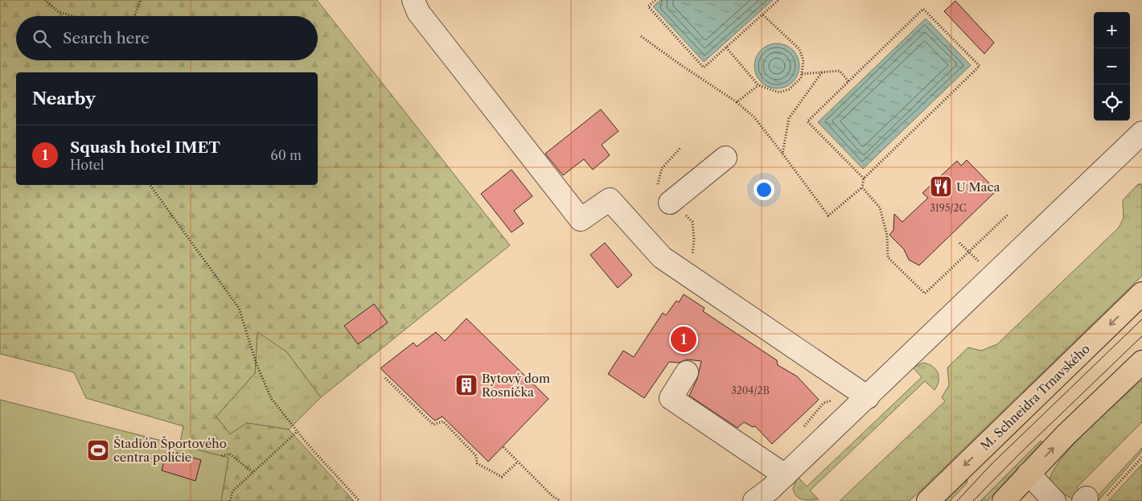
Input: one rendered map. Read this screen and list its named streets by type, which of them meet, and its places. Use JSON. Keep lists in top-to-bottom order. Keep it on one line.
{"streets":{"main road":["M. Schneidra Trnavského"]},"places":{"restaurant":["U Maca"],"building":["Bytový dom Rosnička"],"sports":["Štadión Športového centra polície"]},"house_numbers":["3195/2C","3204/2B"],"page":{"map_buttons":["+","−"],"search":"Search here","heading":"Nearby","list":[{"mark":"1","name":"Squash hotel IMET","note":"Hotel","value":"60 m"}],"pins":"1"}}
